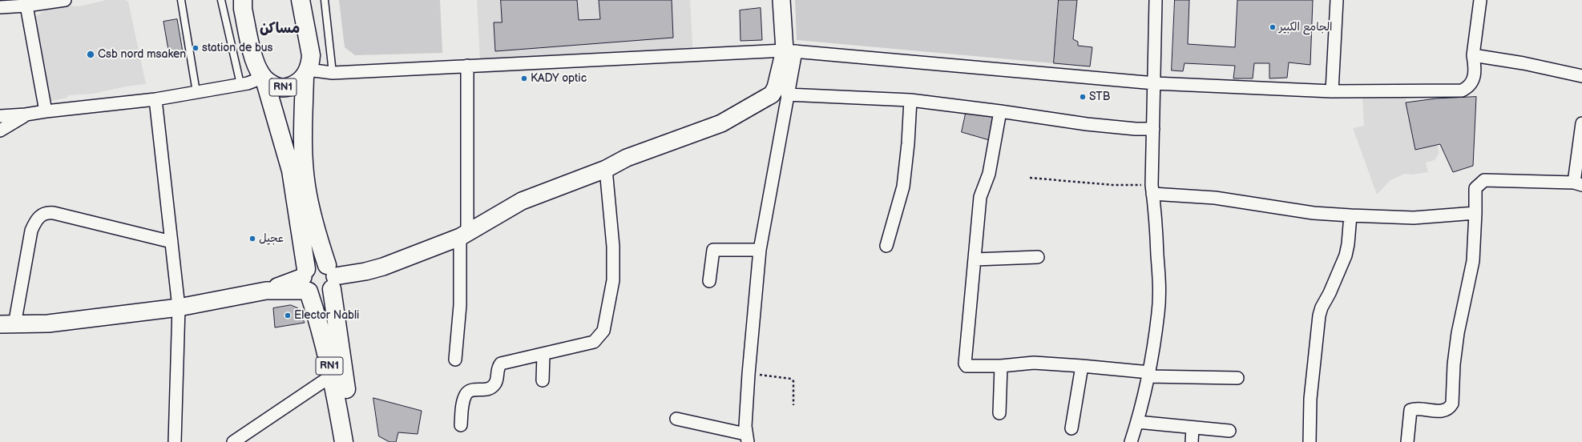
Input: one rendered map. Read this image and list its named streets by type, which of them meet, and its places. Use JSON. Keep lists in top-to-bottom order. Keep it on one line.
{"streets":{"main road":["RN1"]},"districts":["مساكن"],"places":["الجامع الكبير","station de bus","Csb nord msaken","KADY optic","STB","عجيل","Elector Nabli"]}
